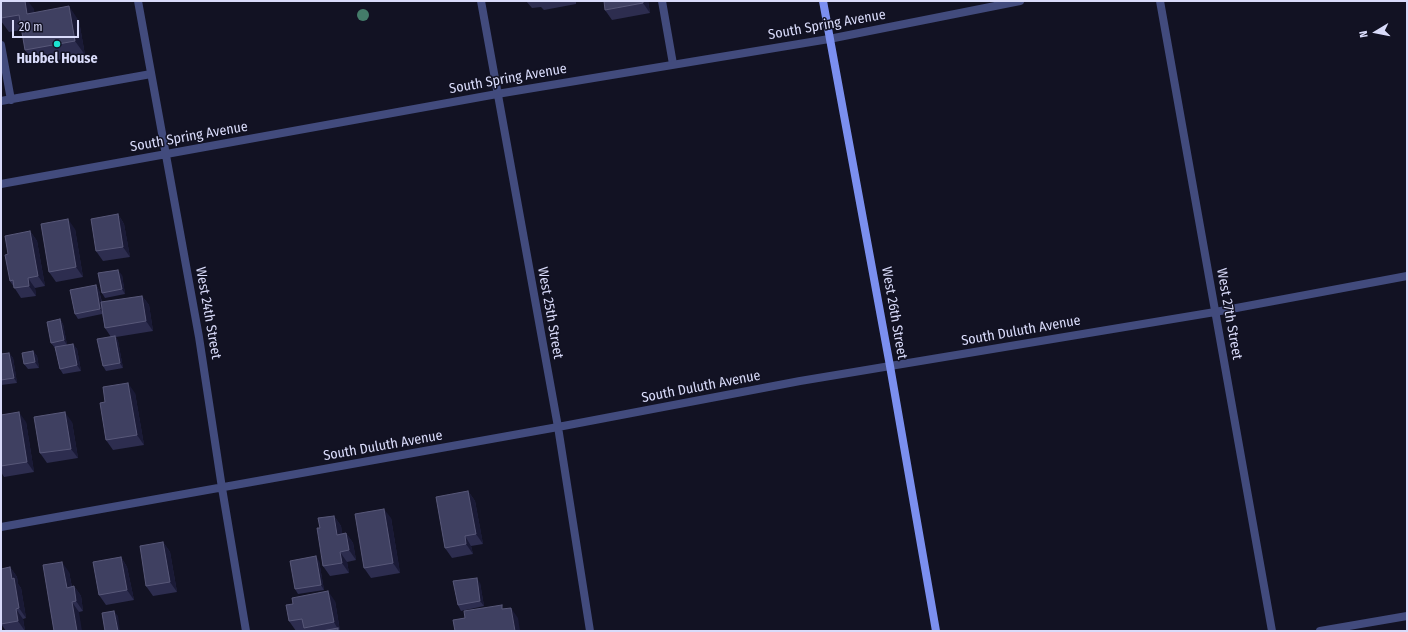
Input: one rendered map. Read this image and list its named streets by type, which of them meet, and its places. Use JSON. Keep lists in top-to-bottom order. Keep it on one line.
{"streets":{"main road":["West 26th Street"],"street":["South Spring Avenue","West 24th Street","West 25th Street","West 27th Street","South Duluth Avenue"]},"crossings":[["South Spring Avenue","West 24th Street"],["South Spring Avenue","West 25th Street"],["South Spring Avenue","West 26th Street"],["West 24th Street","South Duluth Avenue"],["West 25th Street","South Duluth Avenue"],["West 26th Street","South Duluth Avenue"],["West 27th Street","South Duluth Avenue"]],"places":["Hubbel House"],"scale_bar":"20 m","north":"left"}
